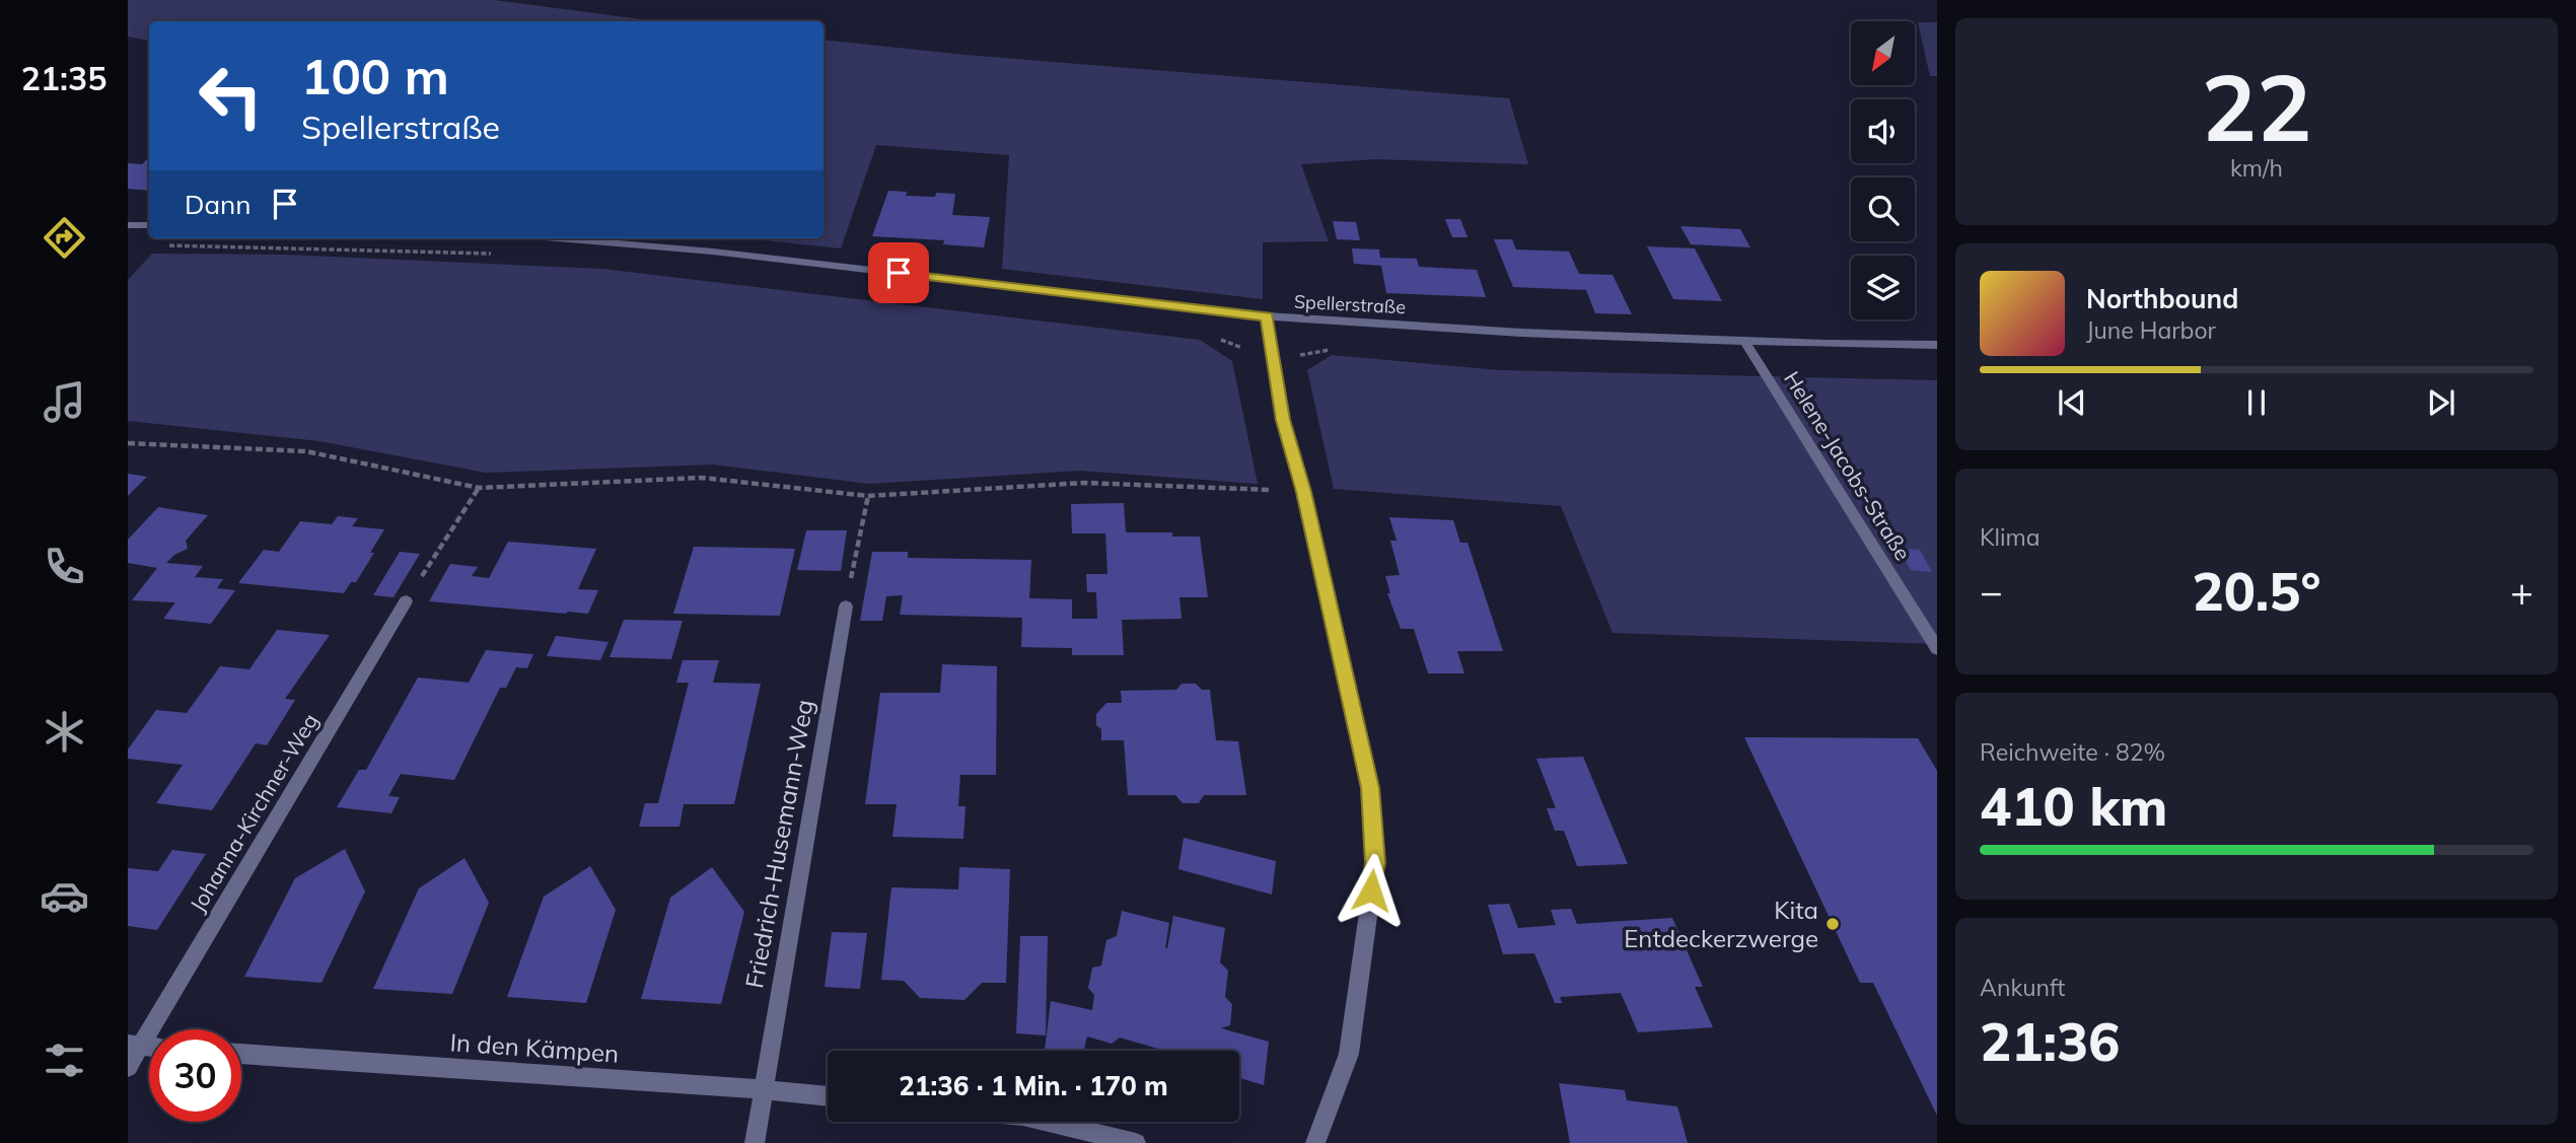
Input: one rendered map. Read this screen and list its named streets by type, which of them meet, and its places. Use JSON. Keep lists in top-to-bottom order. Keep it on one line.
{"streets":{"street":["Spellerstraße","Helene-Jacobs-Straße","Johanna-Kirchner-Weg","Friedrich-Husemann-Weg","In den Kämpen"]},"crossings":[["Spellerstraße","Helene-Jacobs-Straße"],["Friedrich-Husemann-Weg","In den Kämpen"]],"places":["Kita Entdeckerzwerge"],"north":"bottom left","page":{"tabs":"21:35","tile":[["22","km/h"],"Klima",["Reichweite · 82%","410 km"],["Ankunft","21:36"]],"turn":["100 m","Spellerstraße"],"then":"Dann","song":["Northbound","June Harbor"],"heat":["−","20.5°","+"],"limit":"30","trip":"21:36 · 1 Min. · 170 m"}}
